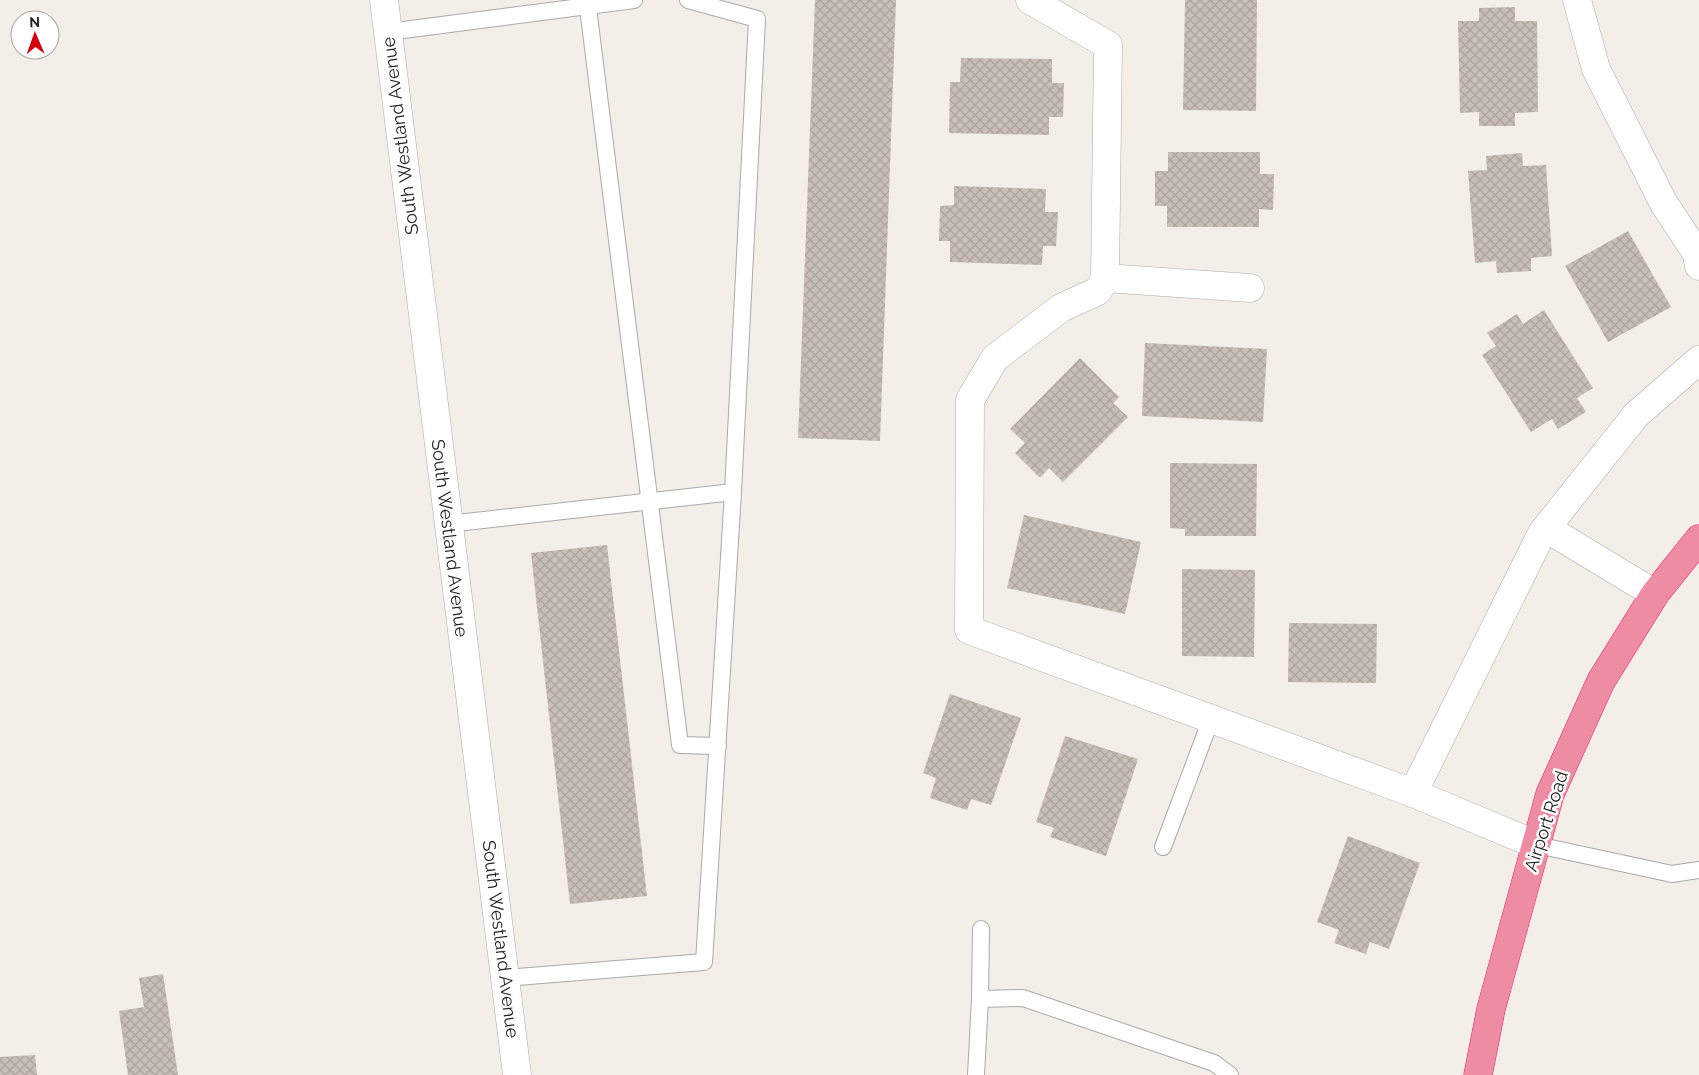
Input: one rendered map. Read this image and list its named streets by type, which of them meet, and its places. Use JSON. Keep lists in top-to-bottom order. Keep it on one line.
{"streets":{"highway":["Airport Road"],"street":["South Westland Avenue"]},"north":"top"}
